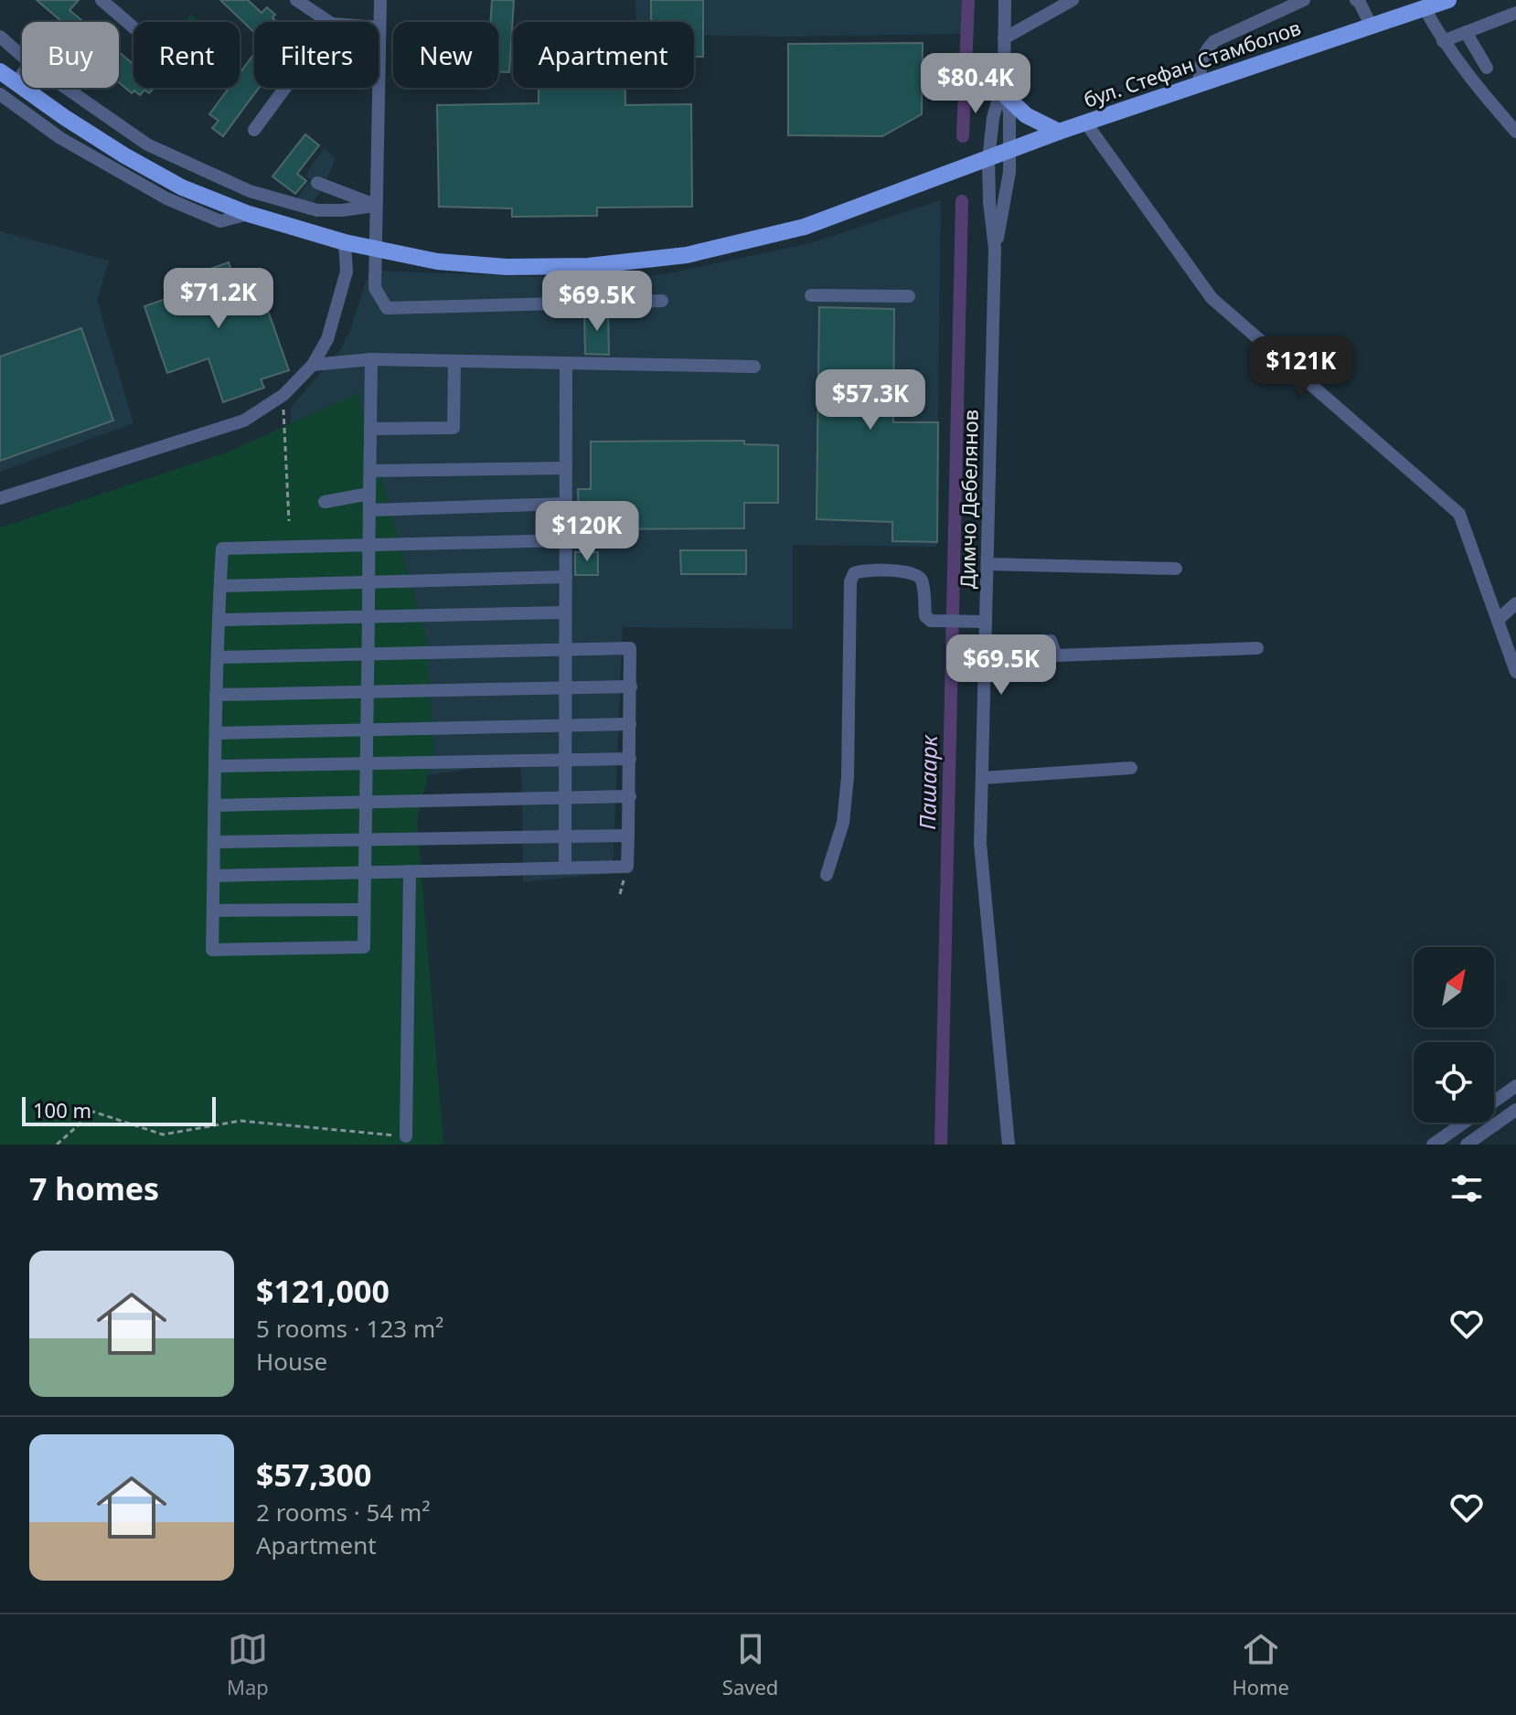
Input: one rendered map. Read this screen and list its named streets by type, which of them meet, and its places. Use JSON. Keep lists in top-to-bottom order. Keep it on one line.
{"streets":{"main road":["бул. Стефан Стамболов"],"street":["Димчо Дебелянов"]},"crossings":[["бул. Стефан Стамболов","Димчо Дебелянов"]],"water":["Пашаарк"],"scale_bar":"100 m","north":"top right","page":{"chip":["Buy","Rent","Filters","New","Apartment"],"price":["$80.4K","$71.2K","$69.5K","$121K","$57.3K","$120K","$69.5K"],"scale":"100 m","heading":"7 homes","list":[{"name":"$121,000","note":"5 rooms · 123 m² · House"},{"name":"$57,300","note":"2 rooms · 54 m² · Apartment"}],"tabs":["Map","Saved","Home"]}}
